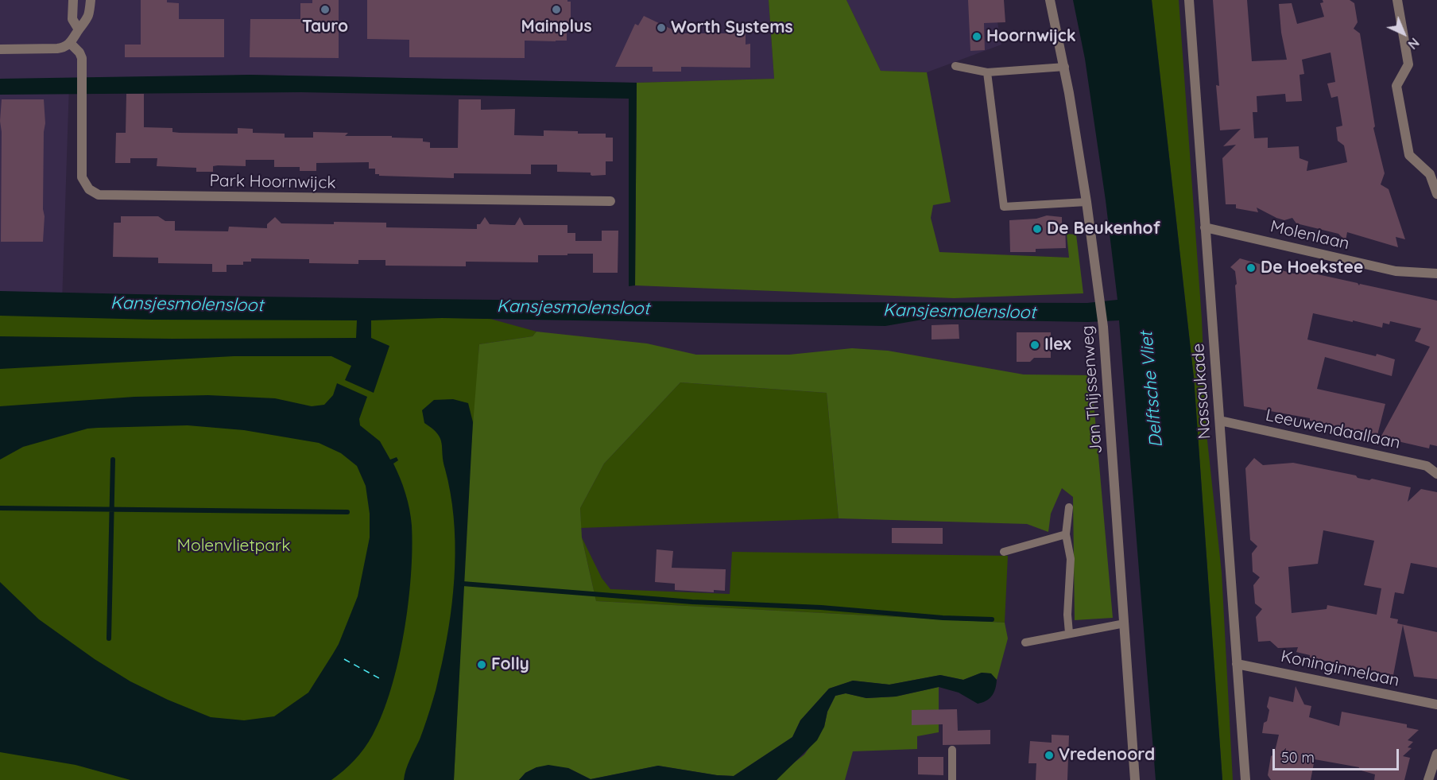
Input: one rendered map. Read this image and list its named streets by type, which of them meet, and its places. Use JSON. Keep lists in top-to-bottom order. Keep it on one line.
{"streets":{"street":["Park Hoornwijck","Molenlaan","Jan Thijssenweg","Nassaukade","Leeuwendaallaan","Koninginnelaan"]},"crossings":[["Molenlaan","Nassaukade"],["Nassaukade","Leeuwendaallaan"],["Nassaukade","Koninginnelaan"]],"water":["Kansjesmolensloot","Delftsche Vliet"],"parks":["Molenvlietpark"],"places":["Tauro","Mainplus","Worth Systems","Hoornwijck","De Beukenhof","De Hoekstee","Ilex","Folly","Vredenoord"],"scale_bar":"50 m","north":"bottom right"}
